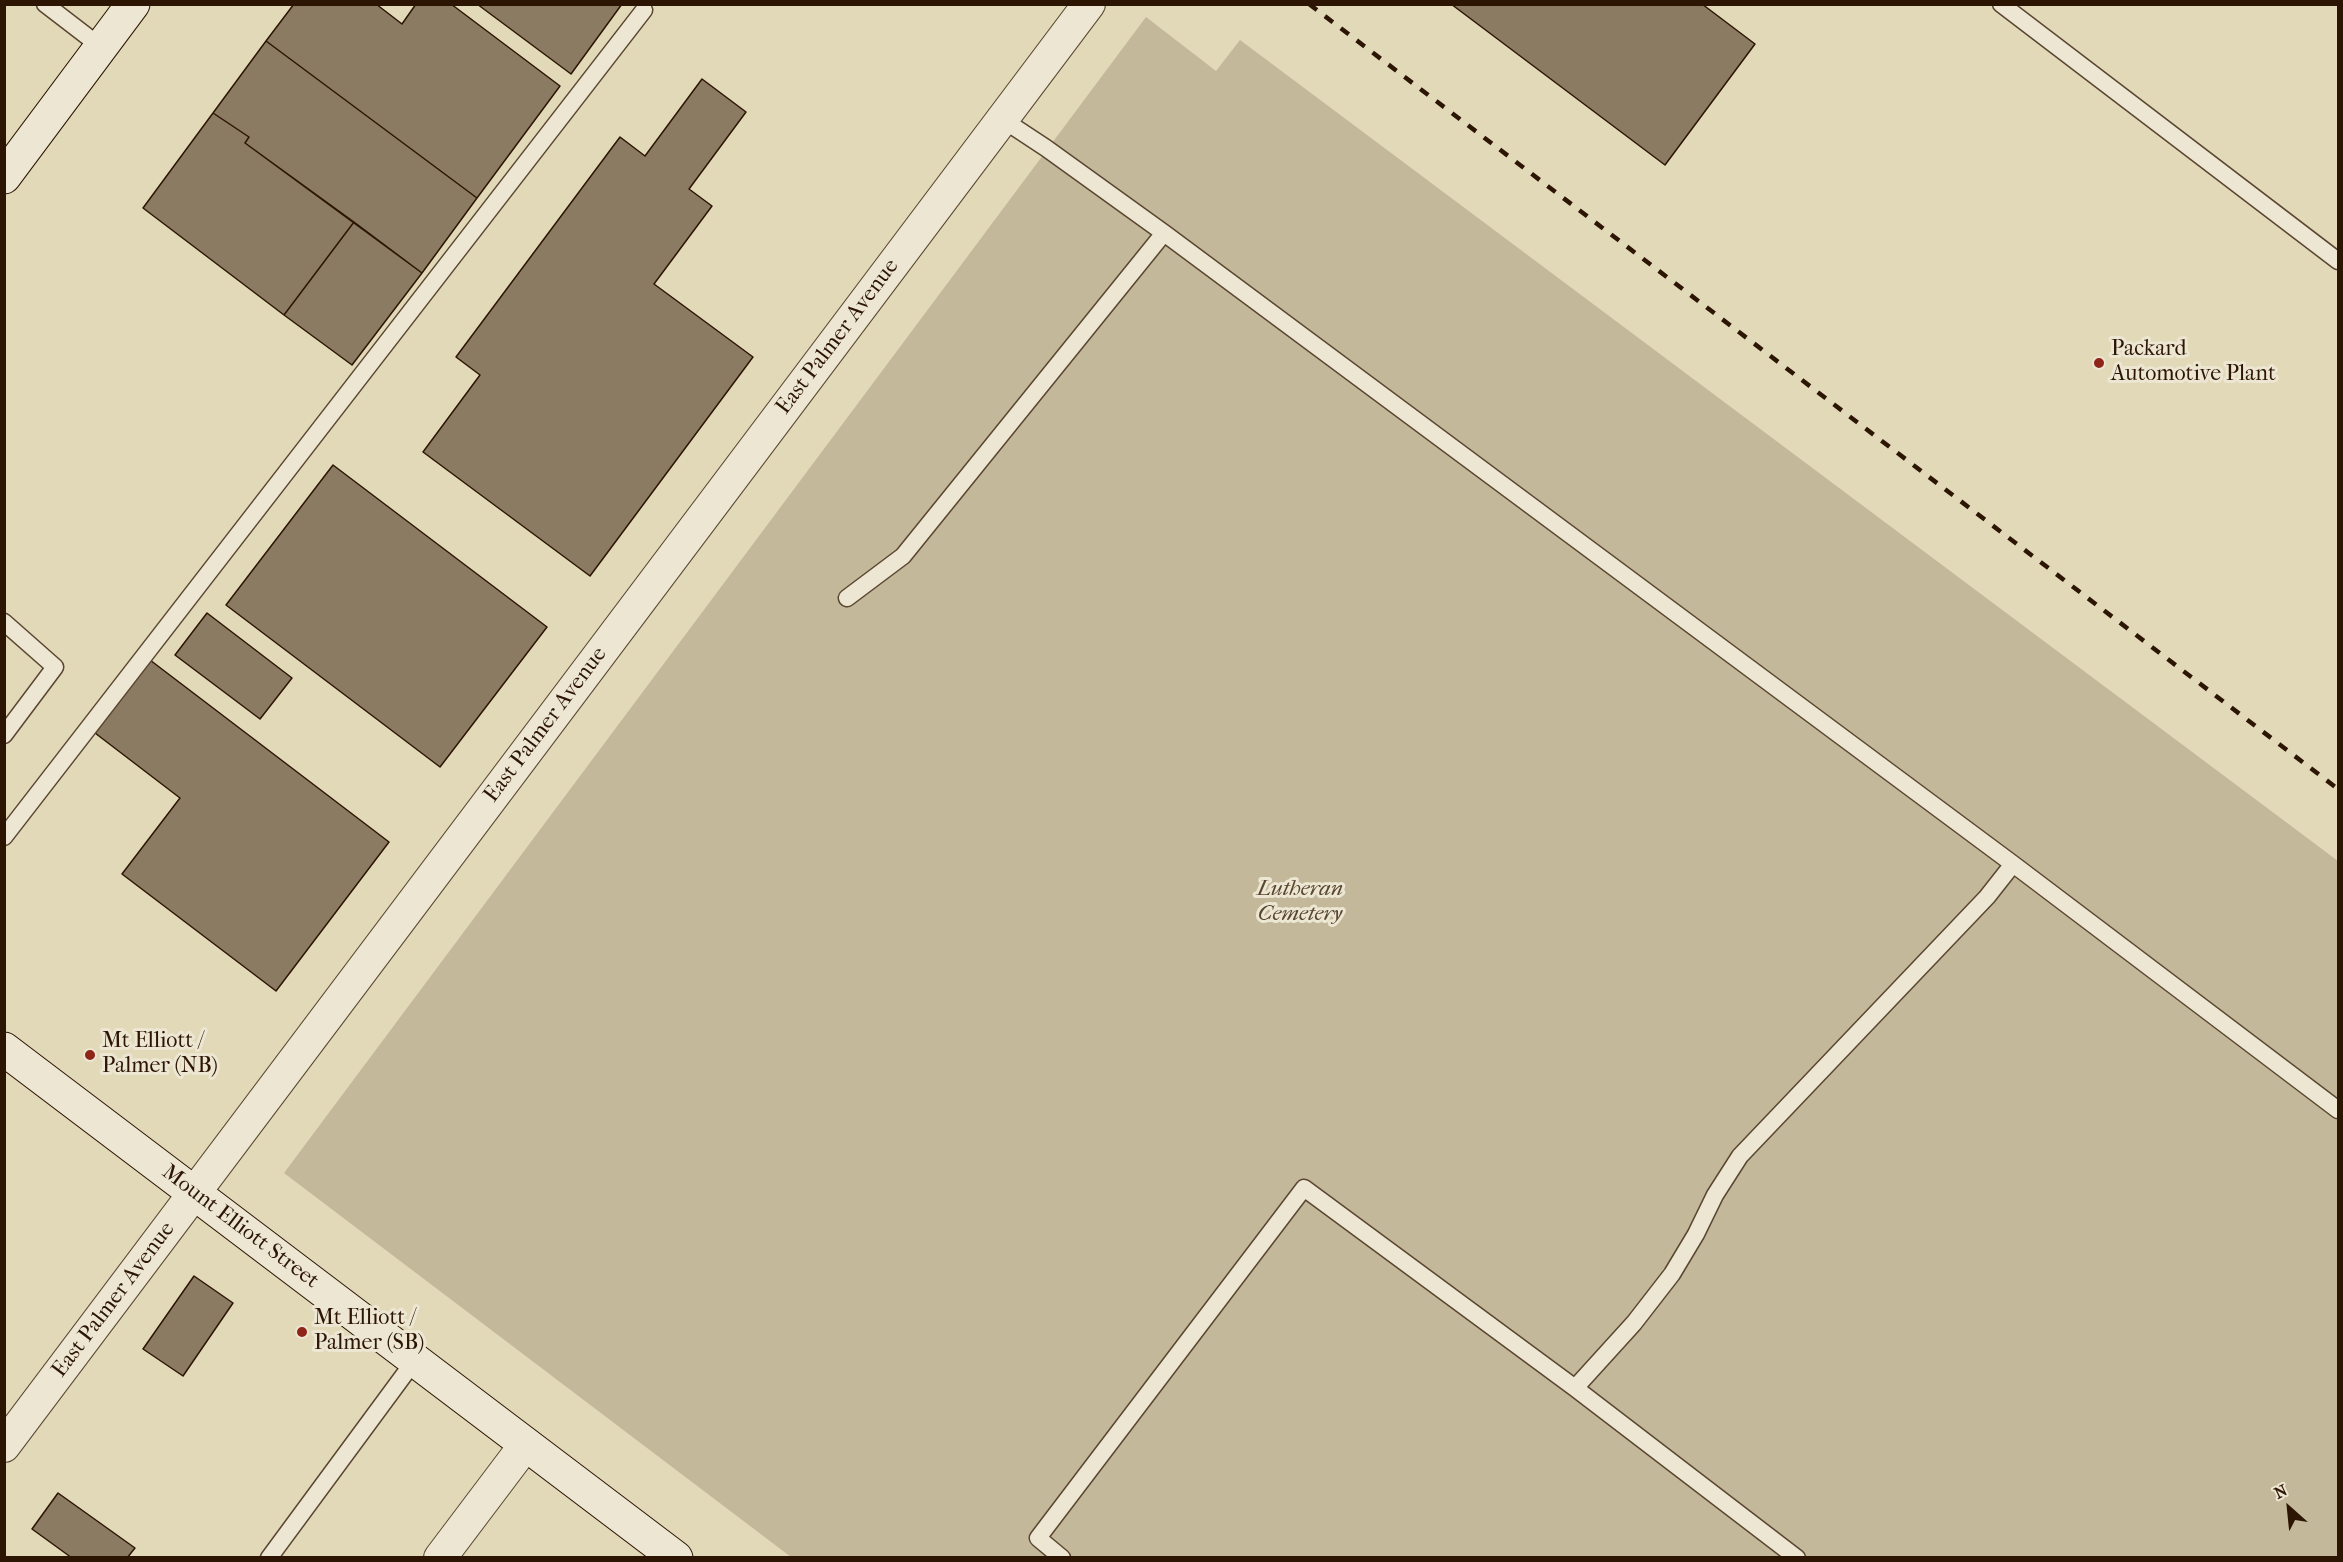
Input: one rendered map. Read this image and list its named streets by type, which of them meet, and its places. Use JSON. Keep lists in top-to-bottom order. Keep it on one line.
{"streets":{"main road":["Mount Elliott Street"],"street":["East Palmer Avenue"]},"crossings":[["East Palmer Avenue","Mount Elliott Street"]],"parks":["Lutheran Cemetery"],"places":["Packard Automotive Plant","Mt Elliott / Palmer (NB)","Mt Elliott / Palmer (SB)"],"north":"top left"}
